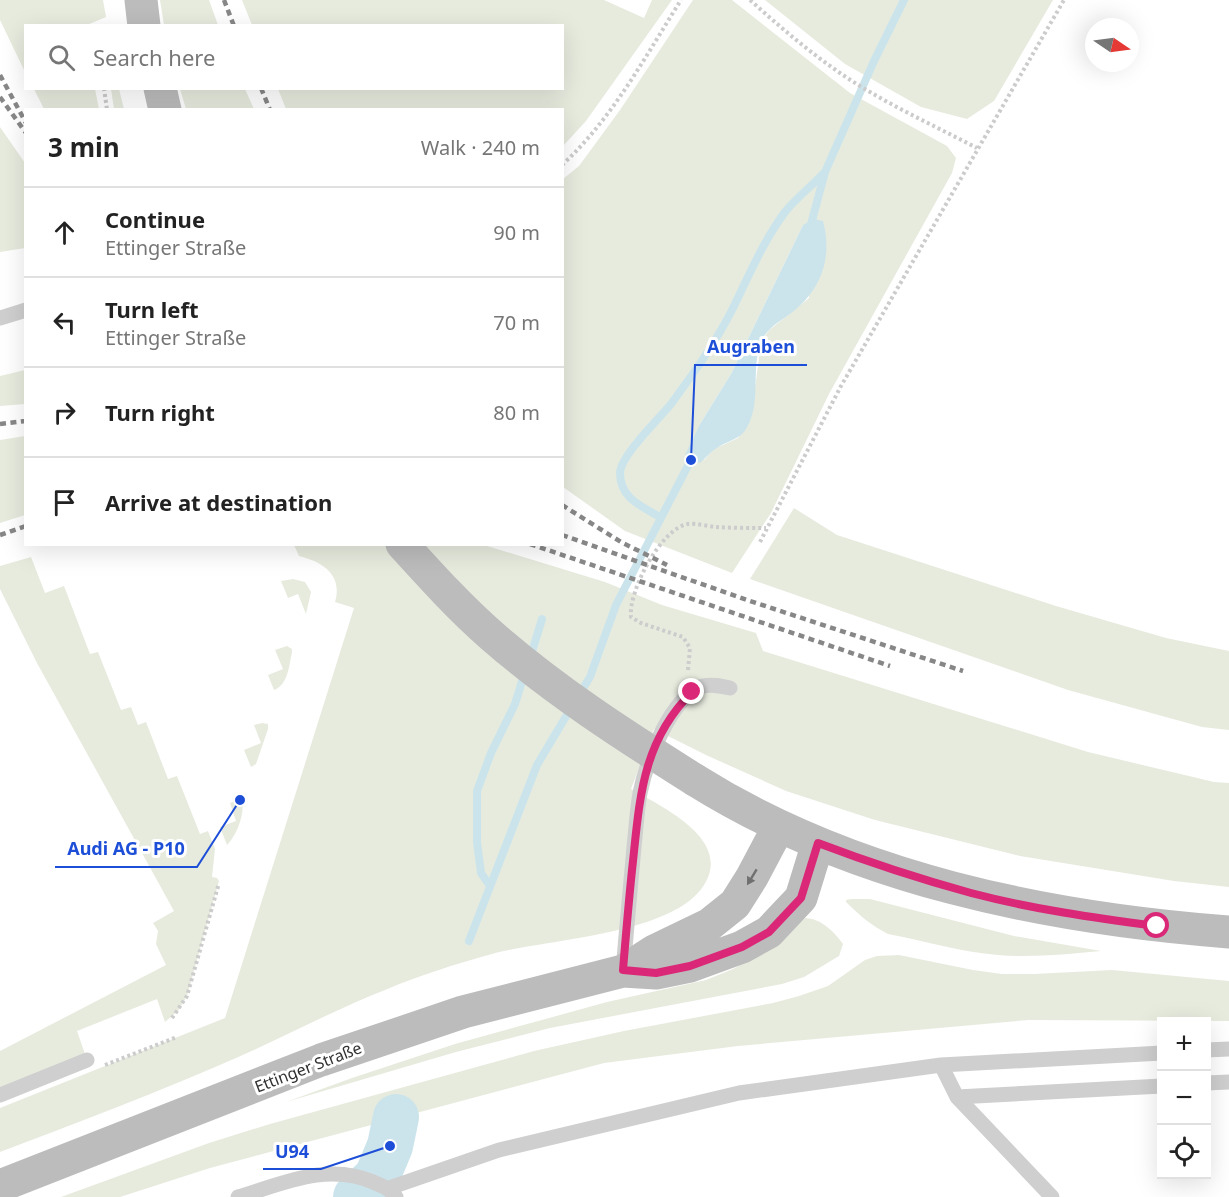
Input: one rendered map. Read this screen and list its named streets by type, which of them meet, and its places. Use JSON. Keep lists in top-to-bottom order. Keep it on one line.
{"streets":{"main road":["Ettinger Straße"]},"places":["Augraben","Audi AG - P10","U94"],"north":"right","page":{"search":"Search here","heading":["3 min","Walk · 240 m"],"list":[["Continue","Ettinger Straße","90 m"],["Turn left","Ettinger Straße","70 m"],["Turn right","80 m"],"Arrive at destination"],"map_buttons":["+","−"]}}
